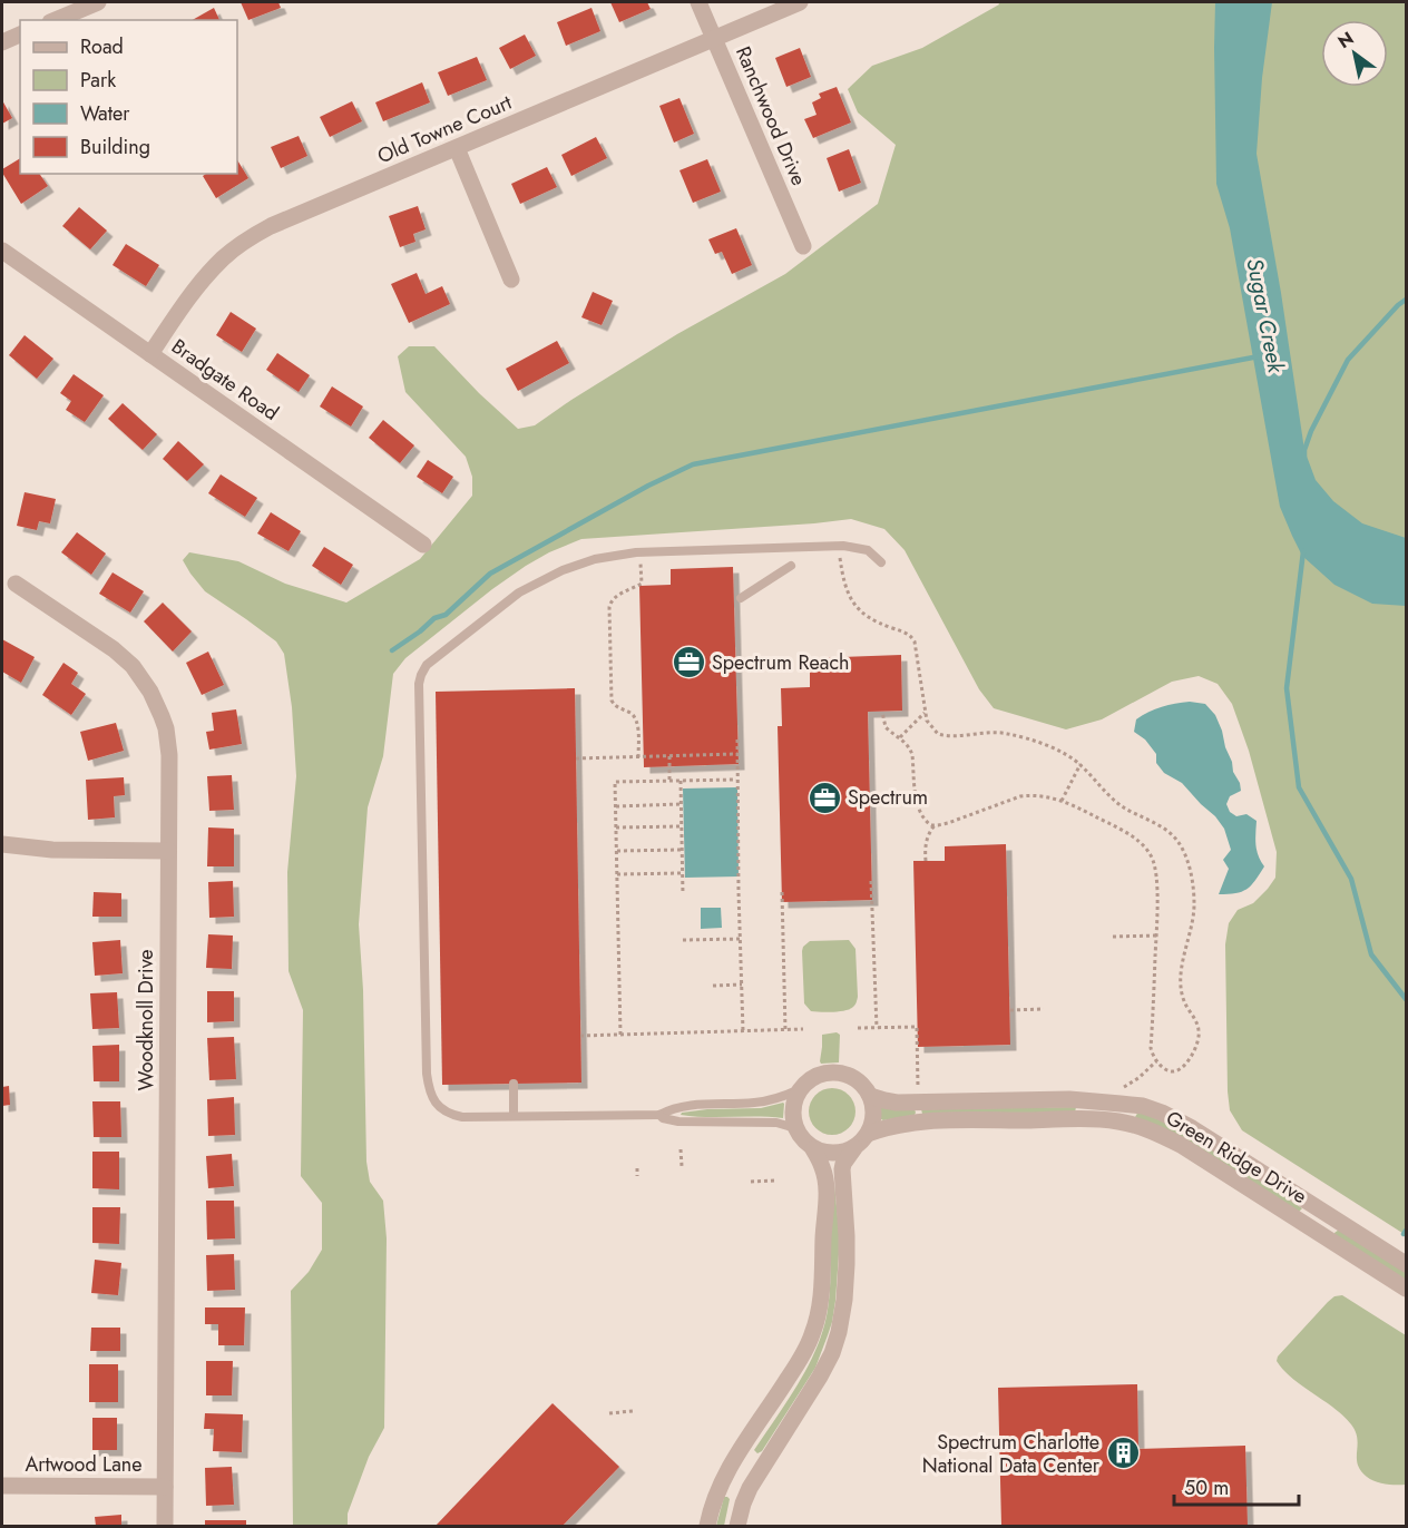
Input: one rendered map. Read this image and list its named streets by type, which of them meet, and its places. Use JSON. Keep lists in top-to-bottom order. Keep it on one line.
{"streets":{"street":["Ranchwood Drive","Old Towne Court","Bradgate Road","Woodknoll Drive","Green Ridge Drive","Artwood Lane"]},"crossings":[["Ranchwood Drive","Old Towne Court"],["Old Towne Court","Bradgate Road"],["Woodknoll Drive","Artwood Lane"]],"water":["Sugar Creek"],"places":{"office":["Spectrum Reach","Spectrum"],"building":["Spectrum Charlotte National Data Center"]},"legend":["Road","Park","Water","Building"],"scale_bar":"50 m","north":"top left"}
